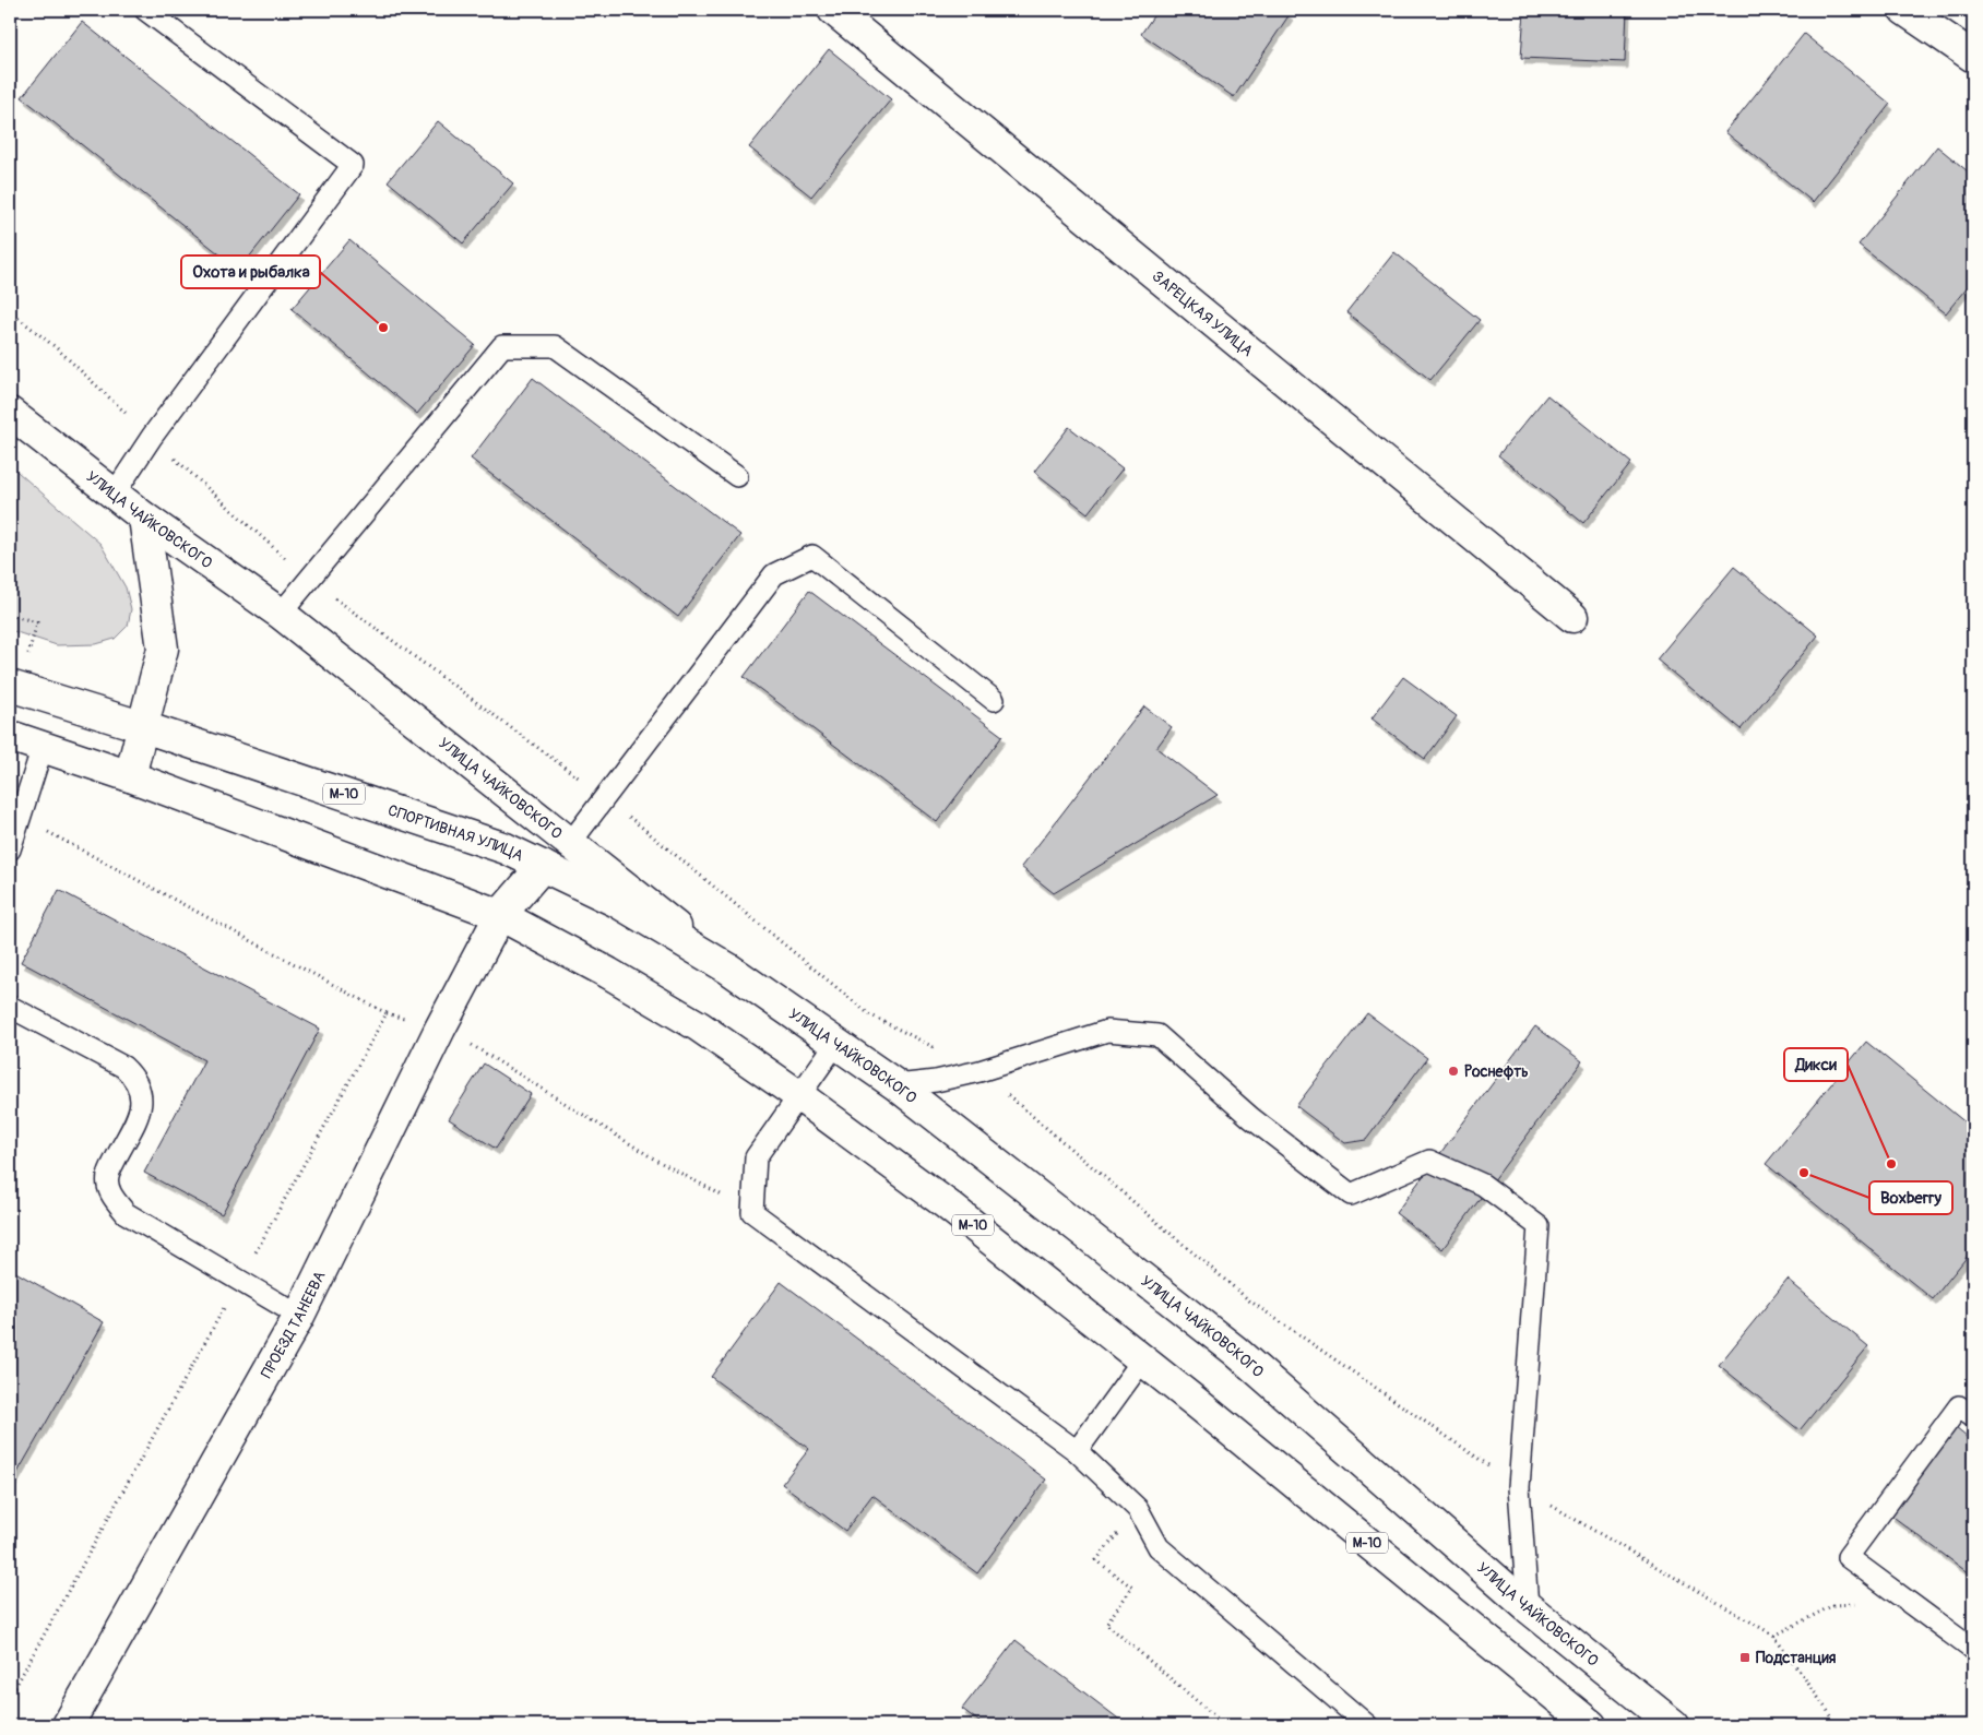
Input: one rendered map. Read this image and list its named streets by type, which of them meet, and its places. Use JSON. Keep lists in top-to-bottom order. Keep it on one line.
{"streets":{"main road":["ЗАРЕЦКАЯ УЛИЦА","УЛИЦА ЧАЙКОВСКОГО","М-10","СПОРТИВНАЯ УЛИЦА","ПРОЕЗД ТАНЕЕВА"]},"crossings":[["УЛИЦА ЧАЙКОВСКОГО","СПОРТИВНАЯ УЛИЦА"],["М-10","ПРОЕЗД ТАНЕЕВА"],["СПОРТИВНАЯ УЛИЦА","ПРОЕЗД ТАНЕЕВА"]],"places":{"other":["Охота и рыбалка","Роснефть","Дикси","Boxberry"],"transit":["Подстанция"]}}
